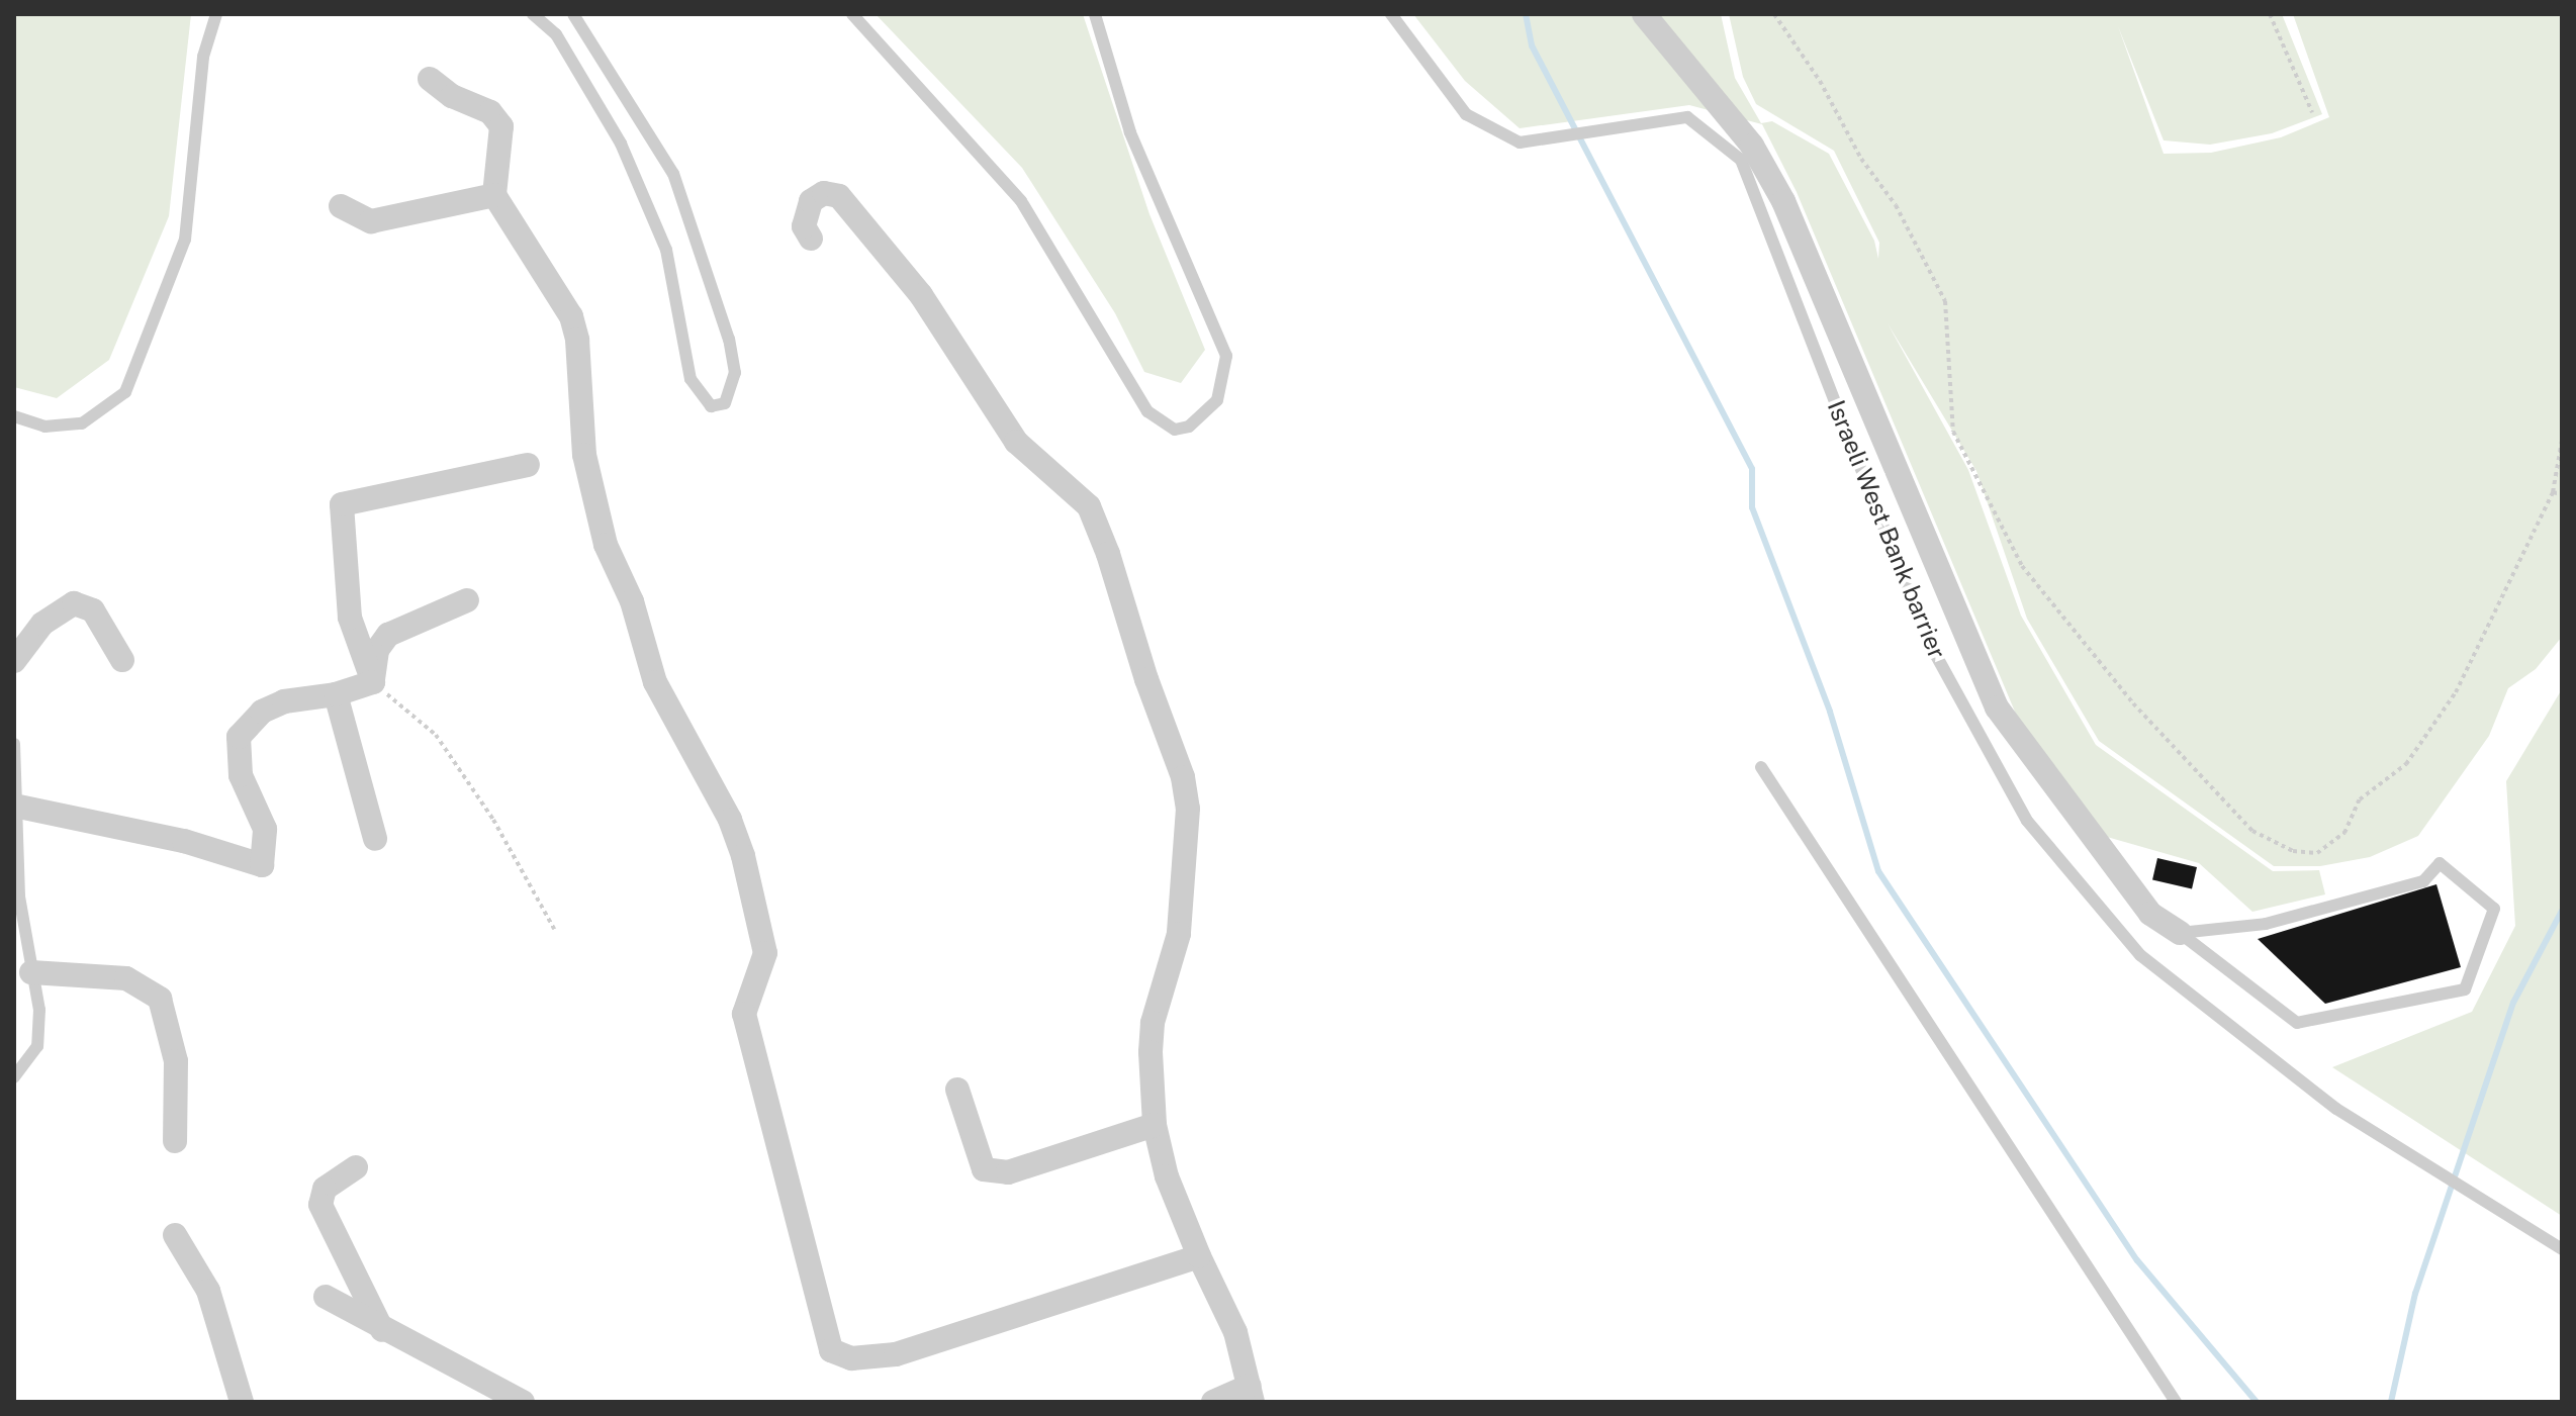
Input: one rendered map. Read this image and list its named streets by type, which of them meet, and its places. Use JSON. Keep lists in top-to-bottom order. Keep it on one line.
{"streets":{"lane":["Israeli West Bank barrier"]}}
